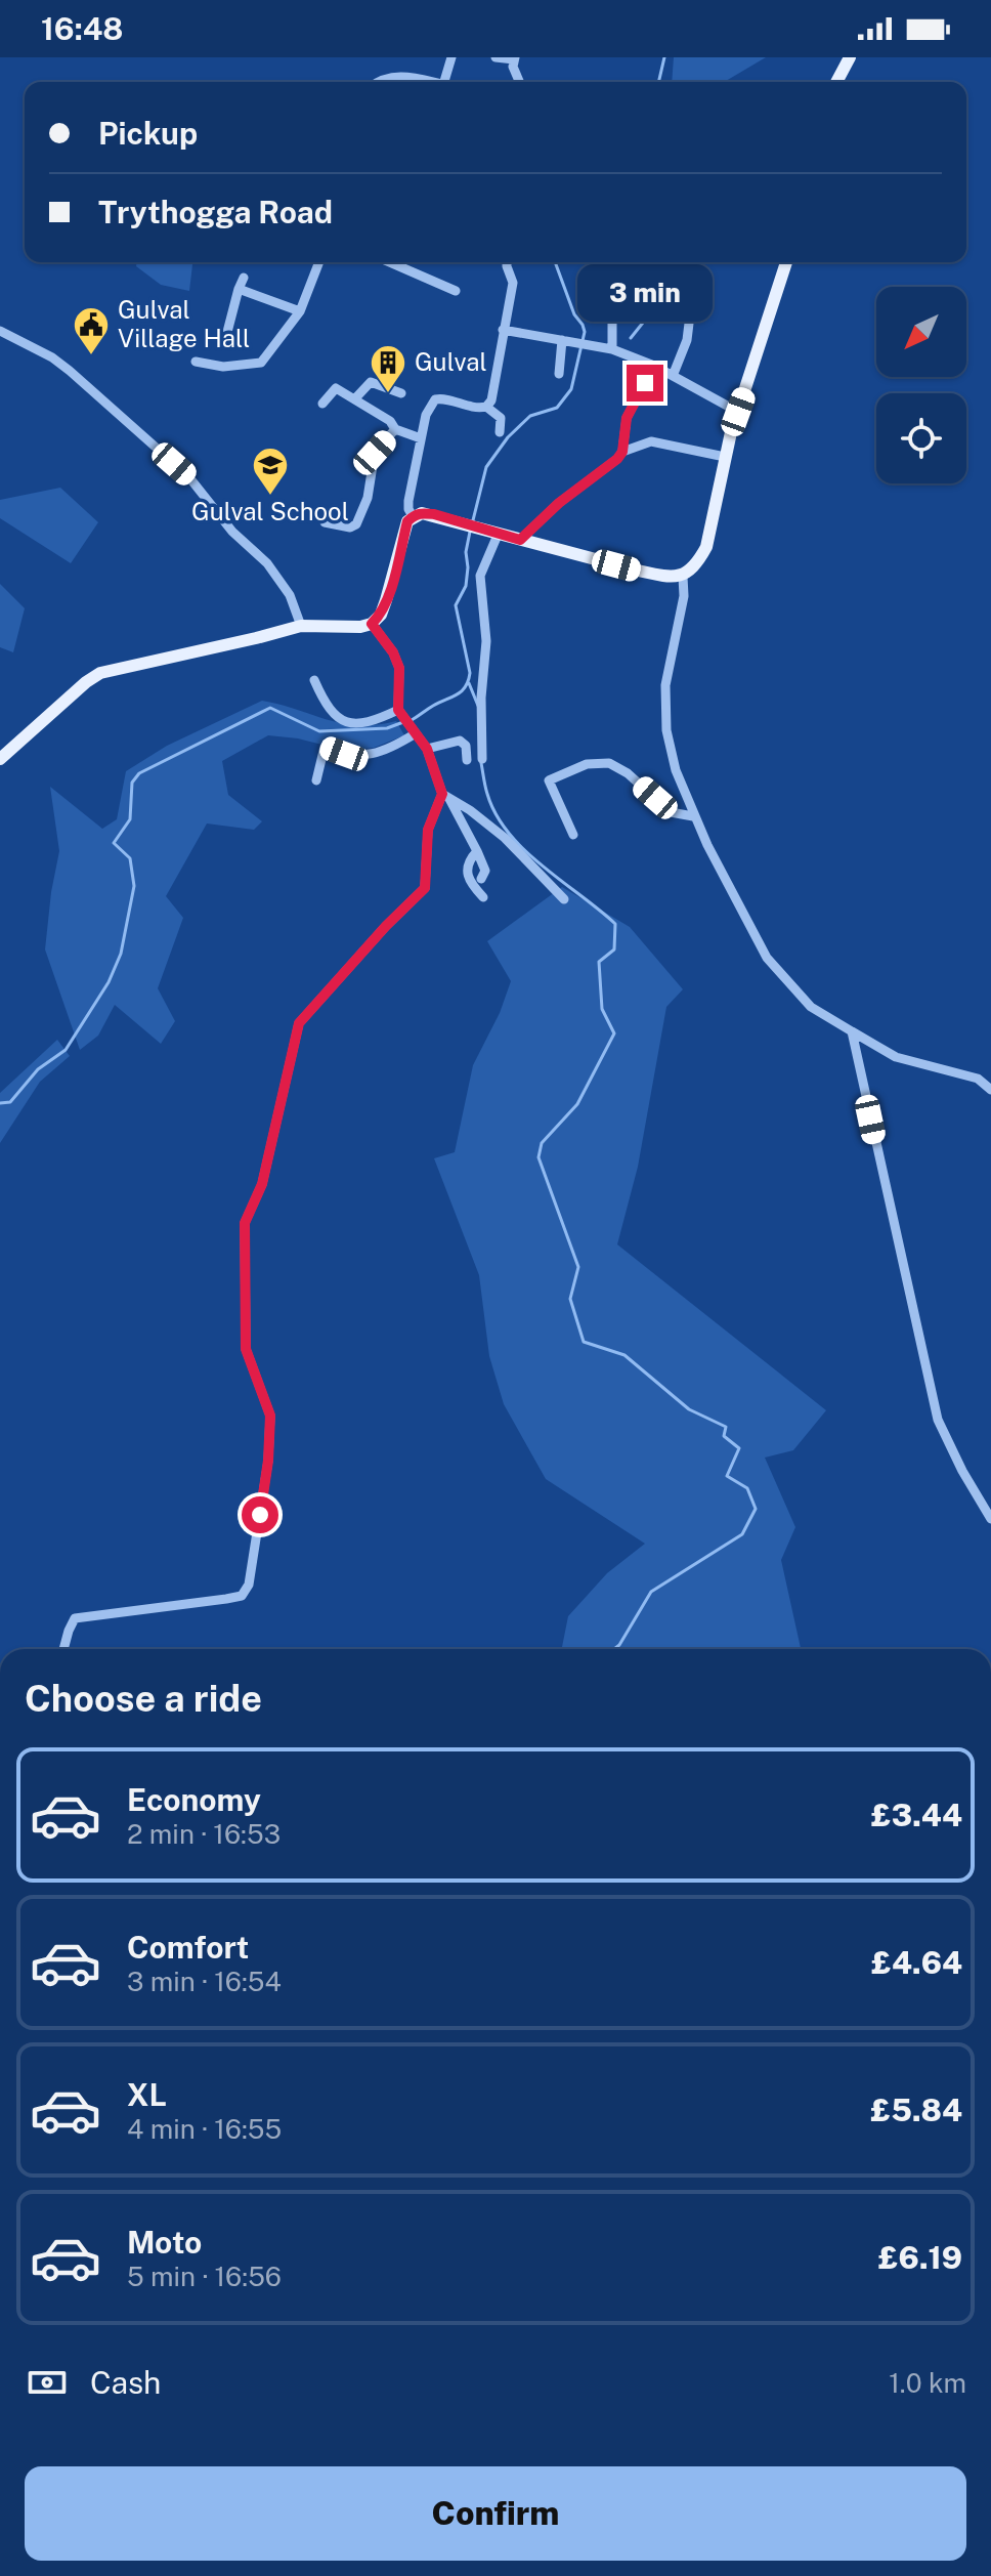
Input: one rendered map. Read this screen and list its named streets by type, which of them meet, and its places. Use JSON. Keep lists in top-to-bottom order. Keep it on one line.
{"places":{"public building":["Gulval Village Hall"],"building":["Gulval"],"school or university":["Gulval School"]},"north":"bottom left","page":{"status":"16:48","banner":["Pickup","Trythogga Road"],"bubble":"3 min","heading":"Choose a ride","list":[{"name":"Economy","note":"2 min · 16:53","value":"£3.44"},{"name":"Comfort","note":"3 min · 16:54","value":"£4.64"},{"name":"XL","note":"4 min · 16:55","value":"£5.84"},{"name":"Moto","note":"5 min · 16:56","value":"£6.19"}],"pay":["Cash","1.0 km"],"buttons":"Confirm"}}
